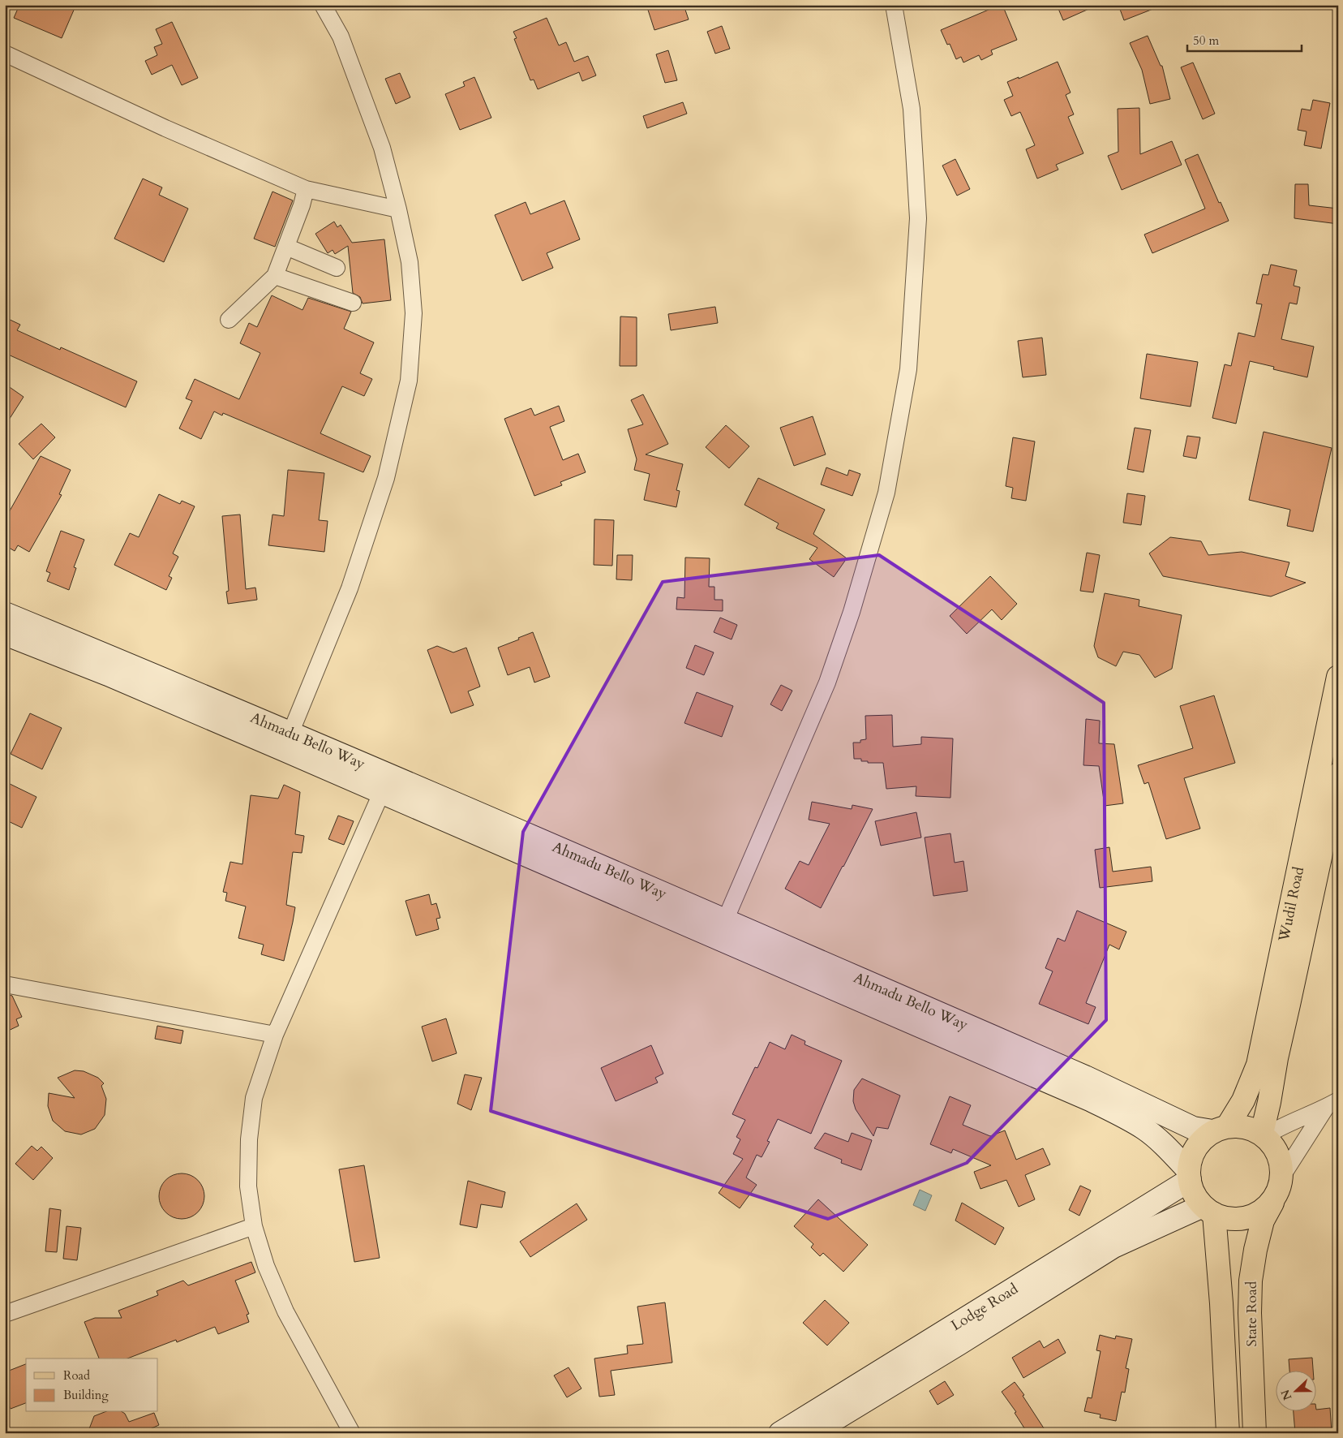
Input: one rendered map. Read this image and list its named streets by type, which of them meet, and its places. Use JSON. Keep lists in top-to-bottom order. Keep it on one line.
{"streets":{"main road":["Ahmadu Bello Way","Wudil Road","Lodge Road","State Road"]},"crossings":[["Ahmadu Bello Way","Wudil Road"],["Ahmadu Bello Way","Lodge Road"],["Ahmadu Bello Way","State Road"],["Wudil Road","Lodge Road"],["Wudil Road","State Road"],["Lodge Road","State Road"]],"legend":["Road","Building"],"scale_bar":"50 m","north":"left"}
